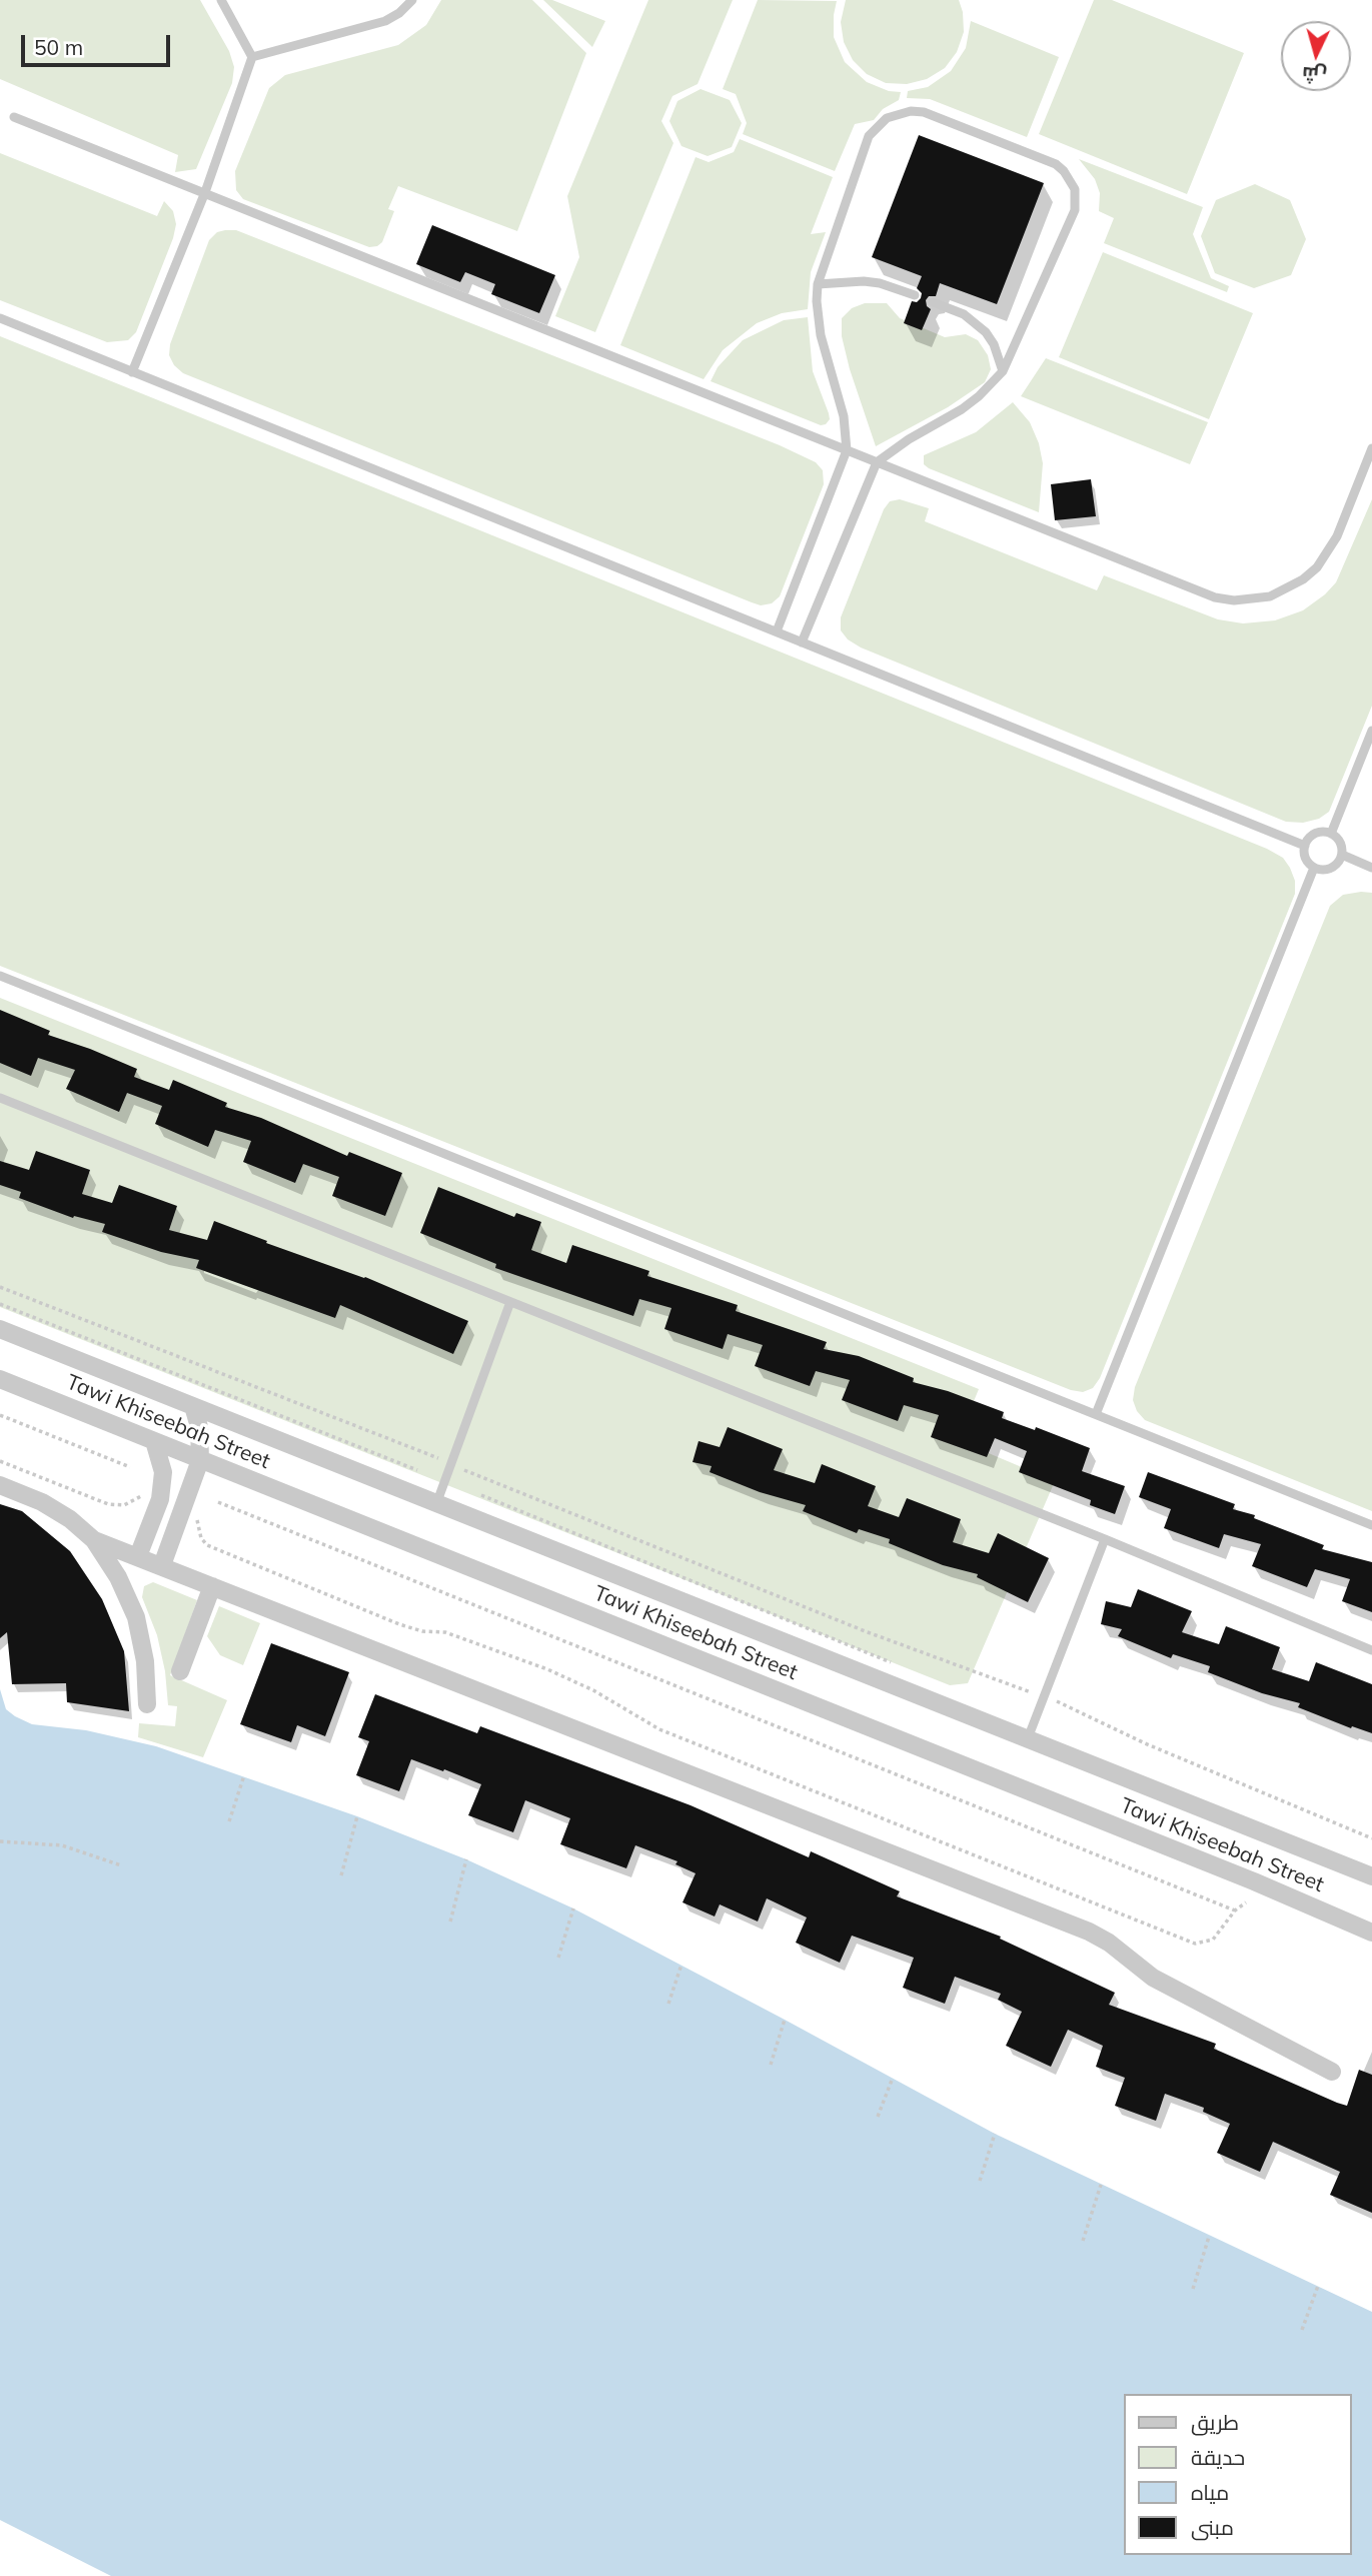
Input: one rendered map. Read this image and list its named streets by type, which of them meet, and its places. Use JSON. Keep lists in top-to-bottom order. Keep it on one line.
{"streets":{"street":["Tawi Khiseebah Street"]},"legend":["طريق","حديقة","مياه","مبنى"],"scale_bar":"50 m","north":"bottom"}
